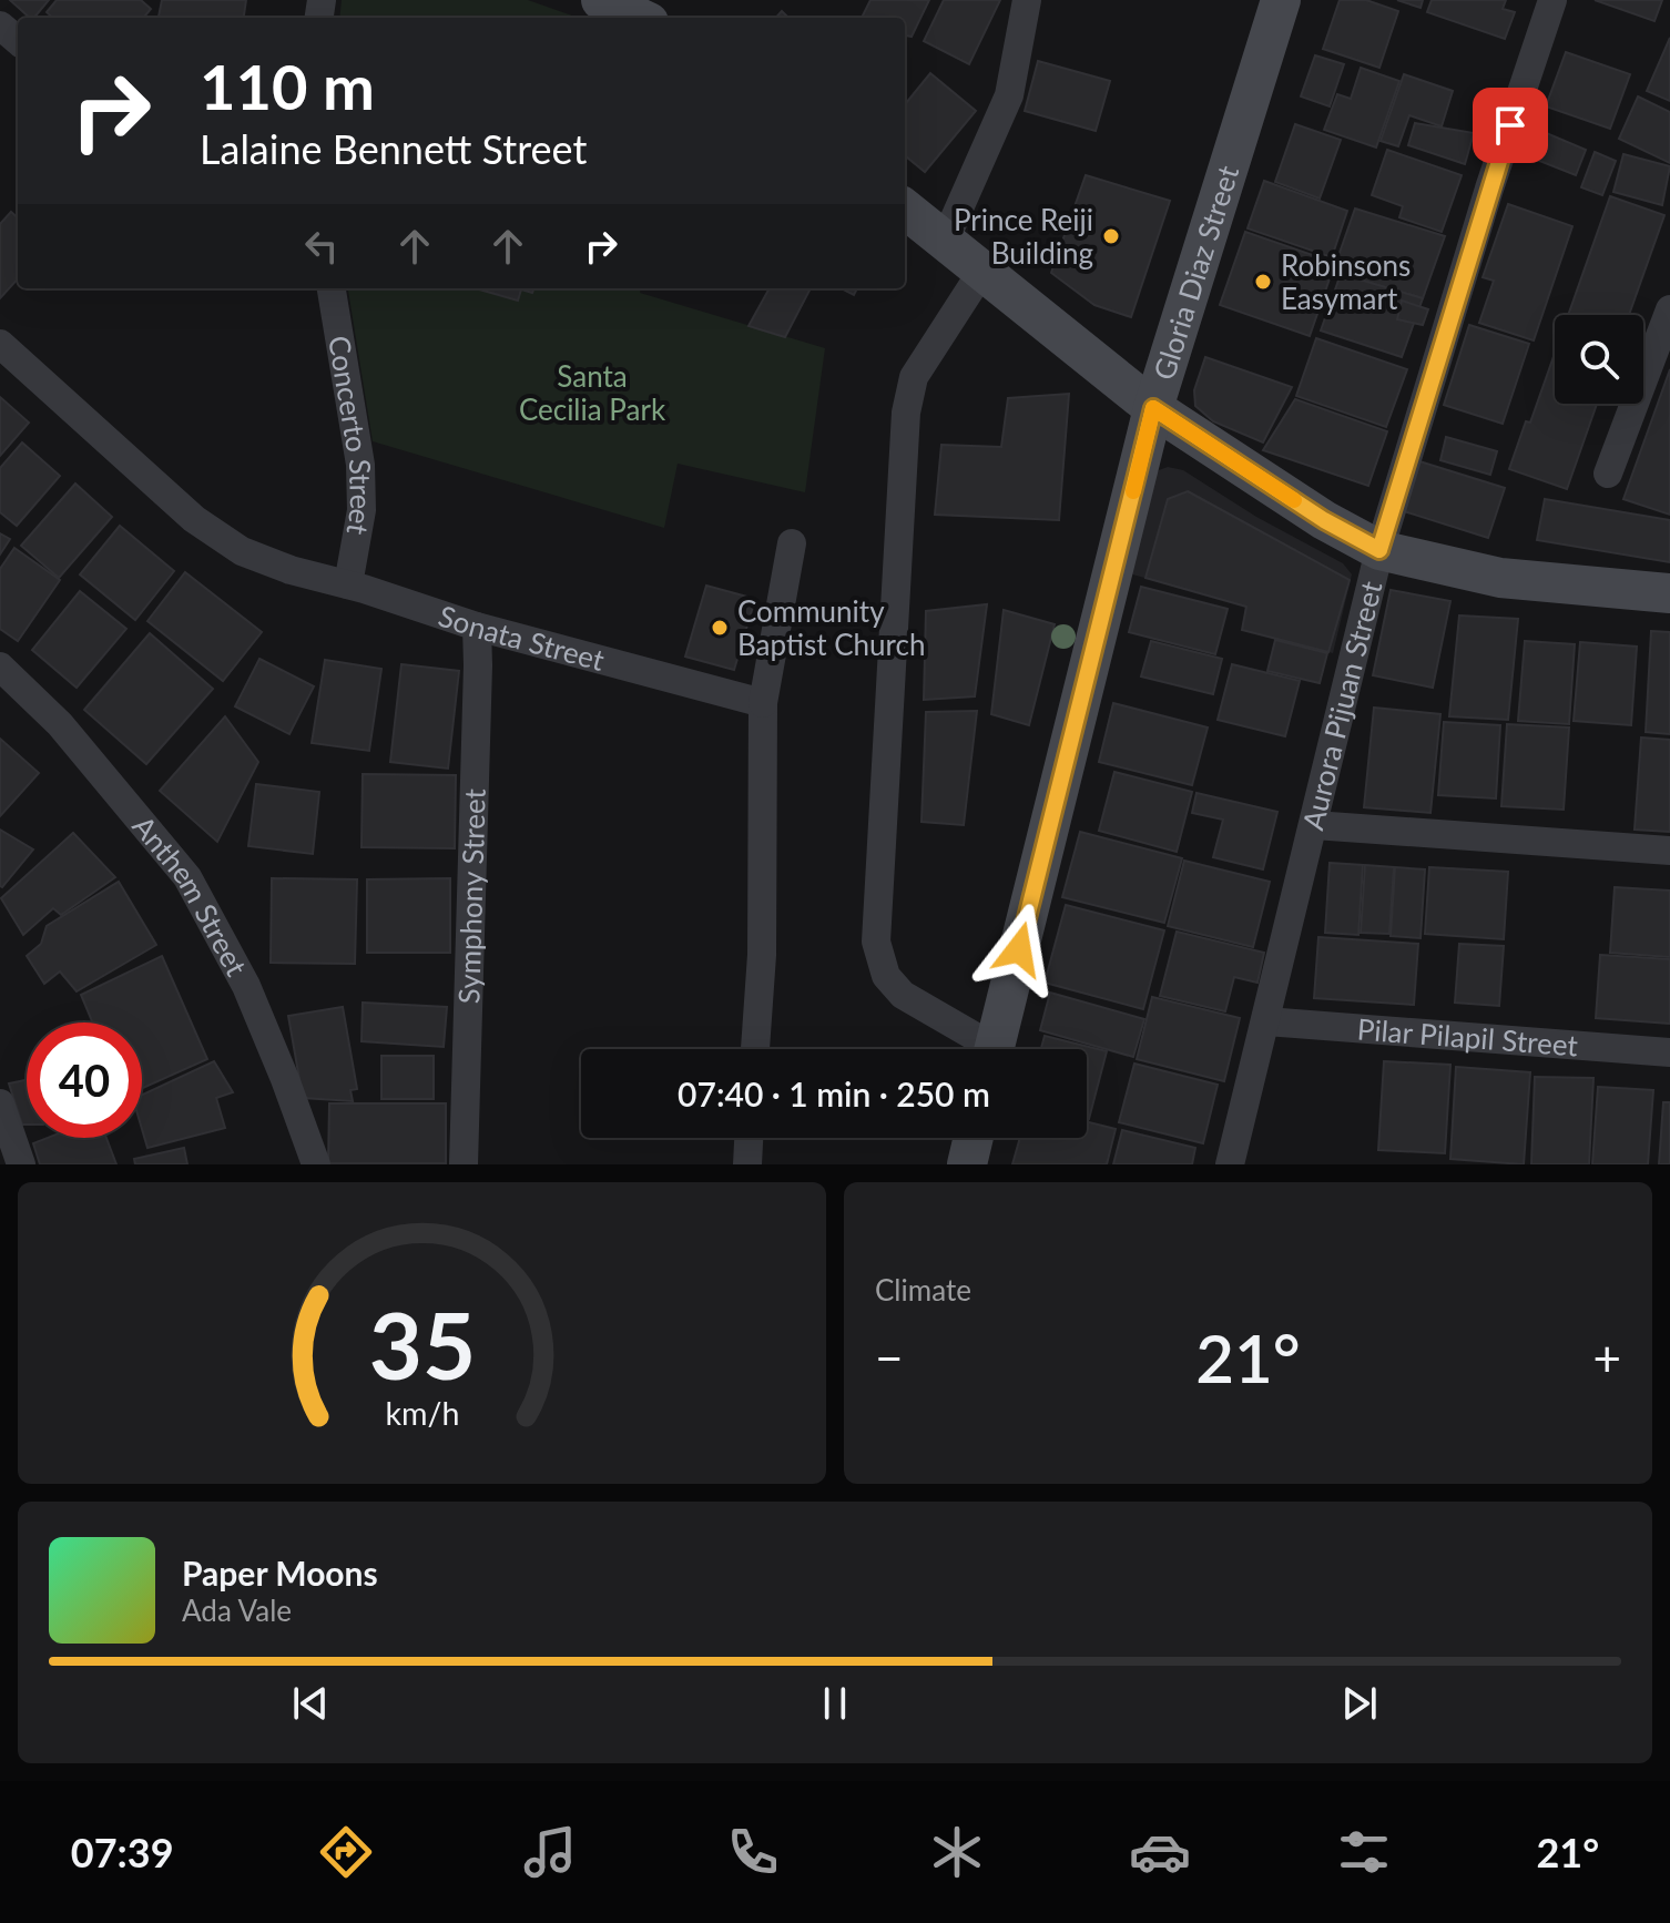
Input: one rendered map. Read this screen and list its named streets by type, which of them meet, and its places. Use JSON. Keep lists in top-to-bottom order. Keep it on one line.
{"streets":{"street":["Gloria Diaz Street","Concerto Street","Sonata Street","Aurora Pijuan Street","Symphony Street","Anthem Street","Pilar Pilapil Street"]},"crossings":[["Concerto Street","Sonata Street"],["Sonata Street","Symphony Street"],["Aurora Pijuan Street","Pilar Pilapil Street"]],"parks":["Santa Cecilia Park"],"places":["Prince Reiji Building","Robinsons Easymart","Community Baptist Church"],"page":{"turn":["110 m","Lalaine Bennett Street"],"limit":"40","trip":"07:40 · 1 min · 250 m","tile":"Climate","heat":["−","21°","+"],"song":["Paper Moons","Ada Vale"],"tabs":["07:39","21°"],"gauge":["35","km/h"]}}
